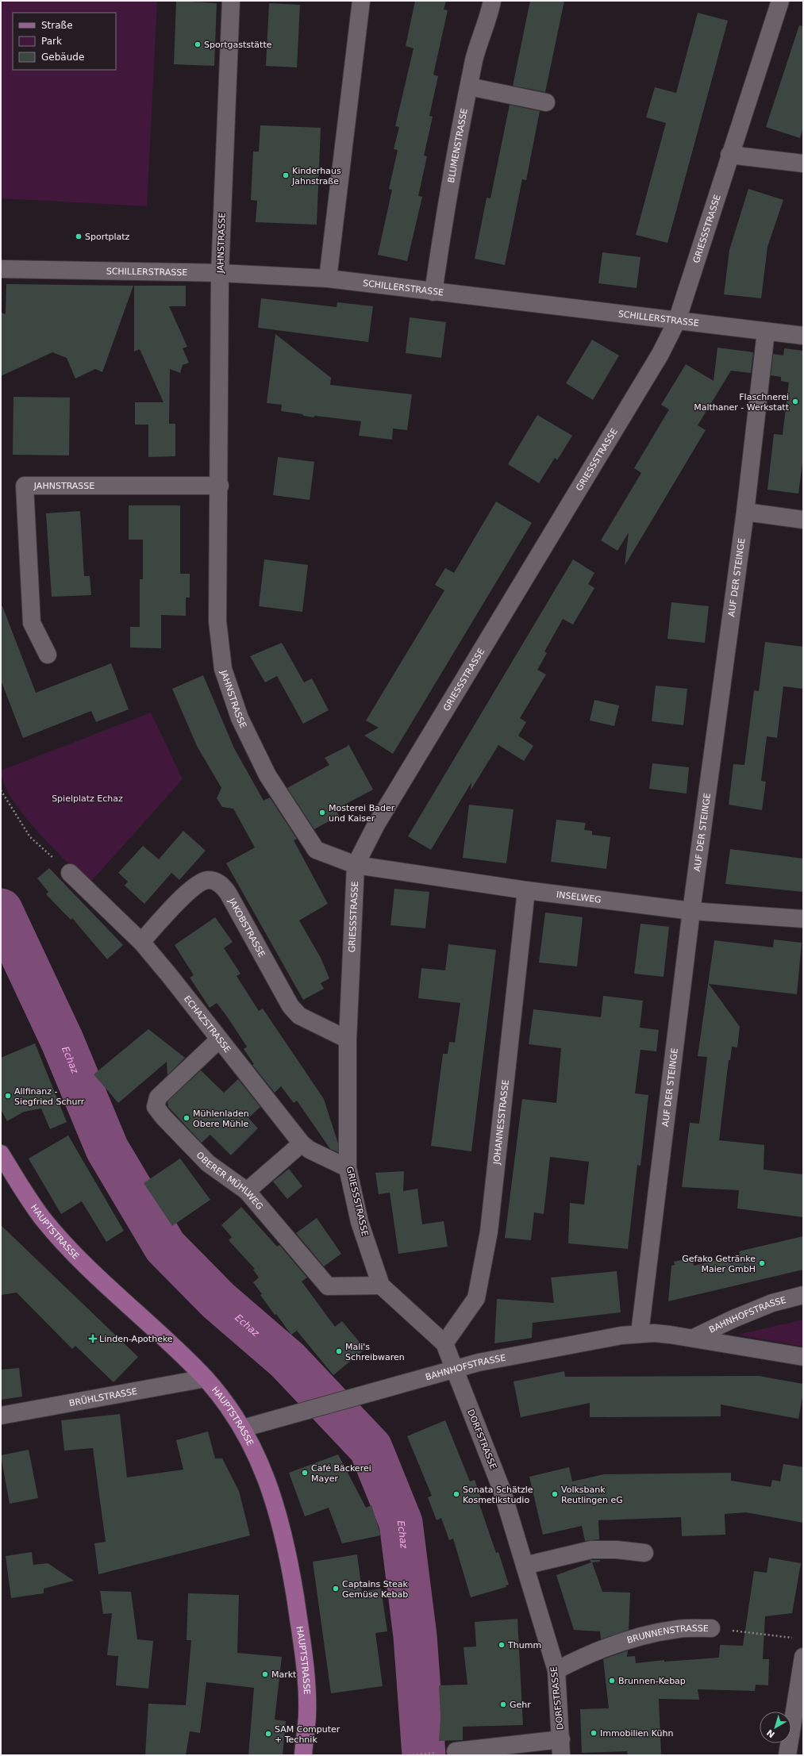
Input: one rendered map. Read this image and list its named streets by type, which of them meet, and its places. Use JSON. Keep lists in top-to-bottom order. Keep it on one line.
{"streets":{"main road":["HAUPTSTRASSE"],"street":["BLUMENSTRASSE","GRIESSSTRASSE","JAHNSTRASSE","SCHILLERSTRASSE","AUF DER STEINGE","INSELWEG","JAKOBSTRASSE","ECHAZSTRASSE","JOHANNESSTRASSE","OBERER MÜHLWEG","BAHNHOFSTRASSE","BRÜHLSTRASSE","DORFSTRASSE","BRUNNENSTRASSE"]},"crossings":[["BLUMENSTRASSE","SCHILLERSTRASSE"],["GRIESSSTRASSE","JAHNSTRASSE"],["GRIESSSTRASSE","SCHILLERSTRASSE"],["GRIESSSTRASSE","INSELWEG"],["GRIESSSTRASSE","JAKOBSTRASSE"],["GRIESSSTRASSE","ECHAZSTRASSE"],["GRIESSSTRASSE","JOHANNESSTRASSE"],["GRIESSSTRASSE","OBERER MÜHLWEG"],["GRIESSSTRASSE","BAHNHOFSTRASSE"],["GRIESSSTRASSE","DORFSTRASSE"],["JAHNSTRASSE","SCHILLERSTRASSE"],["JAHNSTRASSE","INSELWEG"],["SCHILLERSTRASSE","AUF DER STEINGE"],["AUF DER STEINGE","INSELWEG"],["AUF DER STEINGE","BAHNHOFSTRASSE"],["INSELWEG","JOHANNESSTRASSE"],["JAKOBSTRASSE","ECHAZSTRASSE"],["ECHAZSTRASSE","OBERER MÜHLWEG"],["HAUPTSTRASSE","BAHNHOFSTRASSE"],["HAUPTSTRASSE","BRÜHLSTRASSE"],["BAHNHOFSTRASSE","DORFSTRASSE"],["DORFSTRASSE","BRUNNENSTRASSE"]],"water":["Echaz"],"parks":["Spielplatz Echaz"],"places":{"other":["Sportgaststätte","Kinderhaus Jahnstraße","Sportplatz","Flaschnerei Malthaner - Werkstatt","Mosterei Bader und Kaiser","Allfinanz - Siegfried Schurr","Mühlenladen Obere Mühle","Gefako Getränke Maier GmbH","Mali's Schreibwaren","Café Bäckerei Mayer","Sonata Schätzle Kosmetikstudio","Volksbank Reutlingen eG","Captains Steak Gemüse Kebab","Thumm","Markt","Brunnen-Kebap","Gehr","Immobilien Kühn","SAM Computer + Technik"],"health":["Linden-Apotheke"]},"legend":["Straße","Park","Gebäude"],"north":"bottom left"}
